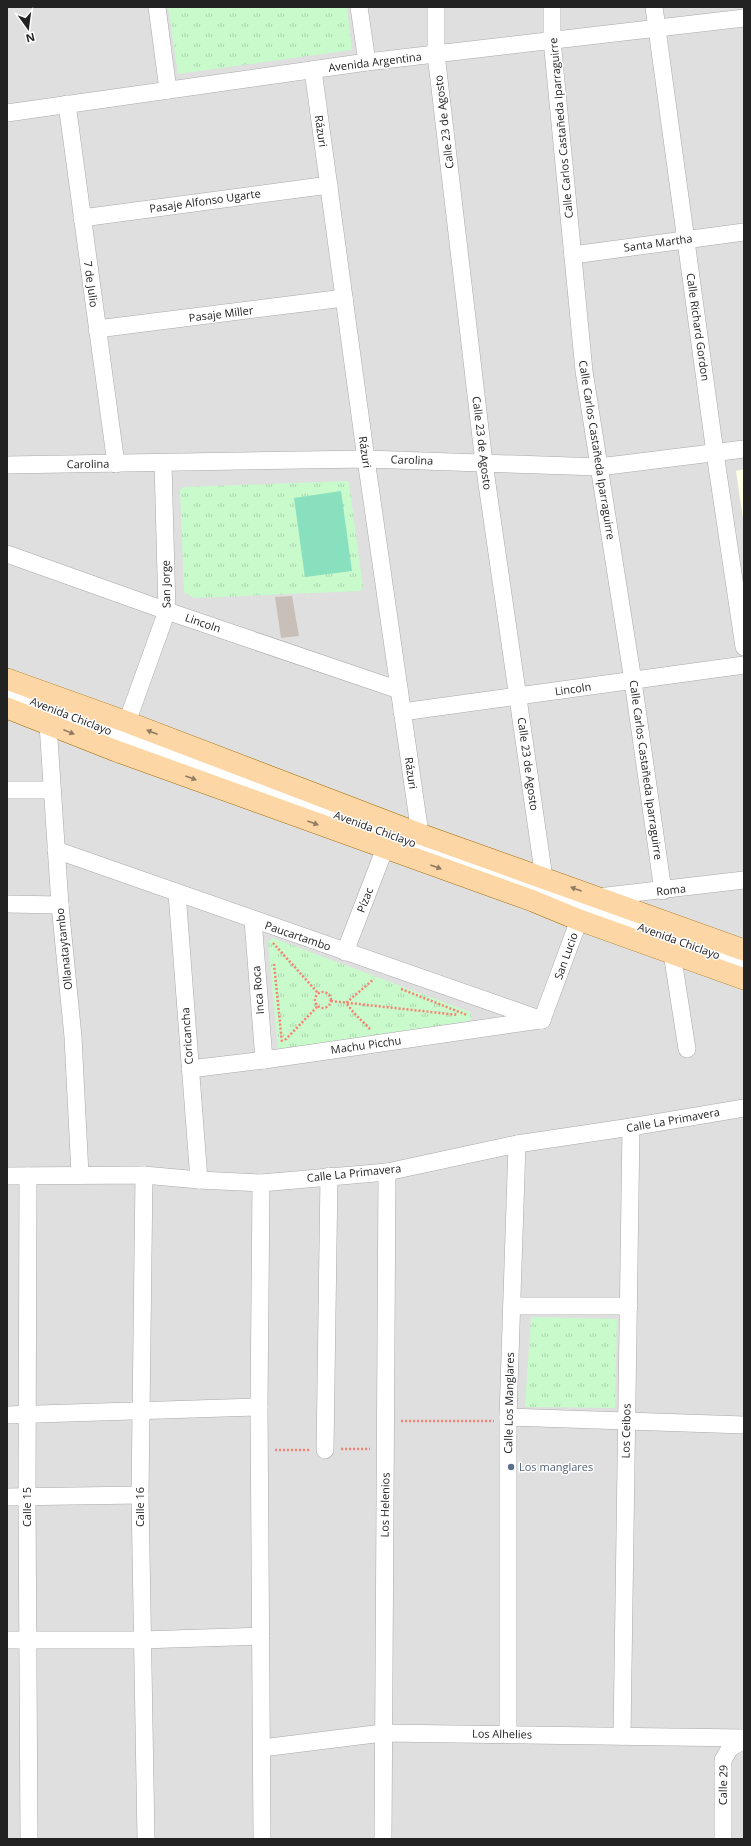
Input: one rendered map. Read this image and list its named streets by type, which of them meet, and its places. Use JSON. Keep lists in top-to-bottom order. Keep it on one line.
{"streets":{"main road":["Avenida Chiclayo"],"street":["Avenida Argentina","Calle 23 de Agosto","Calle Carlos Castañeda Iparraguirre","Rázuri","Pasaje Alfonso Ugarte","Santa Martha","7 de Julio","Pasaje Miller","Calle Richard Gordon","Carolina","San Jorge","Lincoln","Roma","Pízac","Paucartambo","Ollanataytambo","San Lucio","Inca Roca","Coricancha","Machu Picchu","Calle La Primavera","Calle Los Manglares","Los Ceibos","Los Helenios","Calle 15","Calle 16","Los Alhelies","Calle 29"]},"crossings":[["Avenida Argentina","Calle 23 de Agosto"],["Avenida Argentina","Calle Carlos Castañeda Iparraguirre"],["Avenida Argentina","Rázuri"],["Avenida Argentina","7 de Julio"],["Avenida Argentina","Calle Richard Gordon"],["Calle 23 de Agosto","Carolina"],["Calle 23 de Agosto","Lincoln"],["Calle 23 de Agosto","Avenida Chiclayo"],["Calle Carlos Castañeda Iparraguirre","Santa Martha"],["Calle Carlos Castañeda Iparraguirre","Carolina"],["Calle Carlos Castañeda Iparraguirre","Lincoln"],["Calle Carlos Castañeda Iparraguirre","Roma"],["Rázuri","Pasaje Alfonso Ugarte"],["Rázuri","Pasaje Miller"],["Rázuri","Carolina"],["Rázuri","Lincoln"],["Rázuri","Avenida Chiclayo"],["Pasaje Alfonso Ugarte","7 de Julio"],["Santa Martha","Calle Richard Gordon"],["7 de Julio","Pasaje Miller"],["7 de Julio","Carolina"],["Calle Richard Gordon","Carolina"],["Carolina","San Jorge"],["San Jorge","Lincoln"],["San Jorge","Avenida Chiclayo"],["Avenida Chiclayo","Roma"],["Avenida Chiclayo","Pízac"],["Avenida Chiclayo","Ollanataytambo"],["Avenida Chiclayo","San Lucio"],["Roma","San Lucio"],["Pízac","Paucartambo"],["Paucartambo","Ollanataytambo"],["Paucartambo","San Lucio"],["Paucartambo","Inca Roca"],["Paucartambo","Coricancha"],["Paucartambo","Machu Picchu"],["Ollanataytambo","Calle La Primavera"],["San Lucio","Machu Picchu"],["Inca Roca","Machu Picchu"],["Coricancha","Machu Picchu"],["Coricancha","Calle La Primavera"],["Calle La Primavera","Calle Los Manglares"],["Calle La Primavera","Los Ceibos"],["Calle La Primavera","Los Helenios"],["Calle La Primavera","Calle 15"],["Calle La Primavera","Calle 16"],["Calle Los Manglares","Los Alhelies"],["Los Ceibos","Los Alhelies"],["Los Helenios","Los Alhelies"],["Los Alhelies","Calle 29"]],"places":["Los manglares"],"north":"bottom"}
